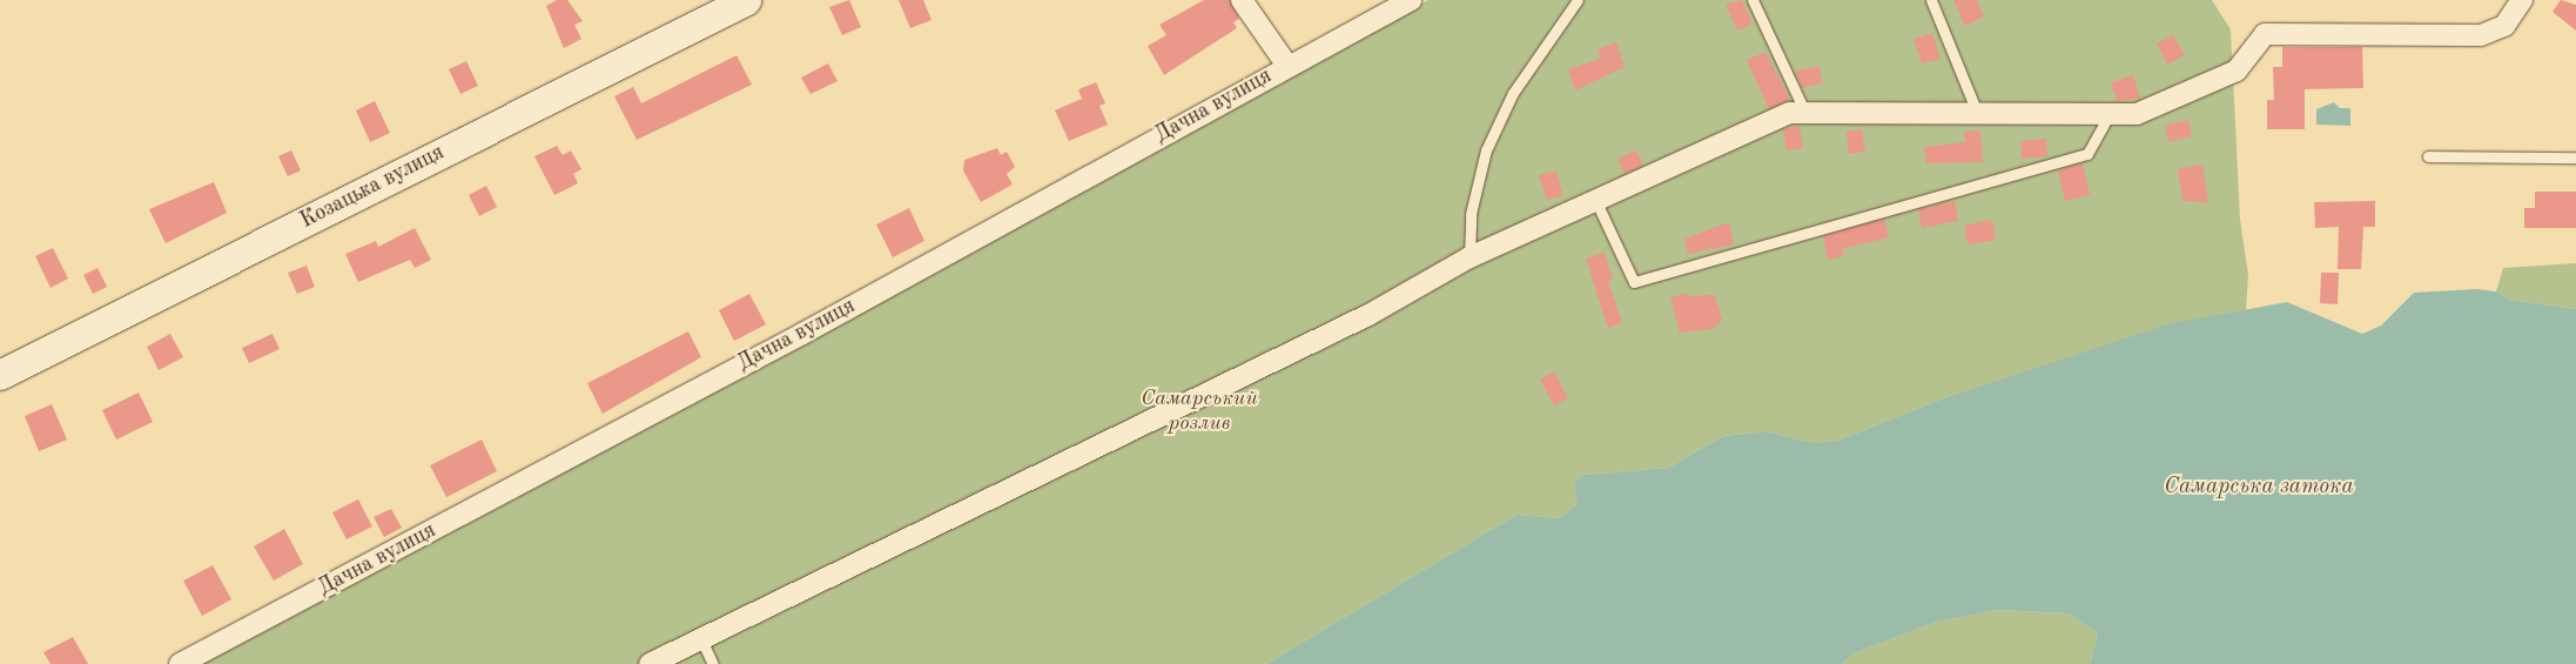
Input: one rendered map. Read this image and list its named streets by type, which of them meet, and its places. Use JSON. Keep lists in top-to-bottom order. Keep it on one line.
{"streets":{"street":["Дачна вулиця","Козацька вулиця"]},"water":["Самарська затока"],"parks":["Самарський розлив"]}
